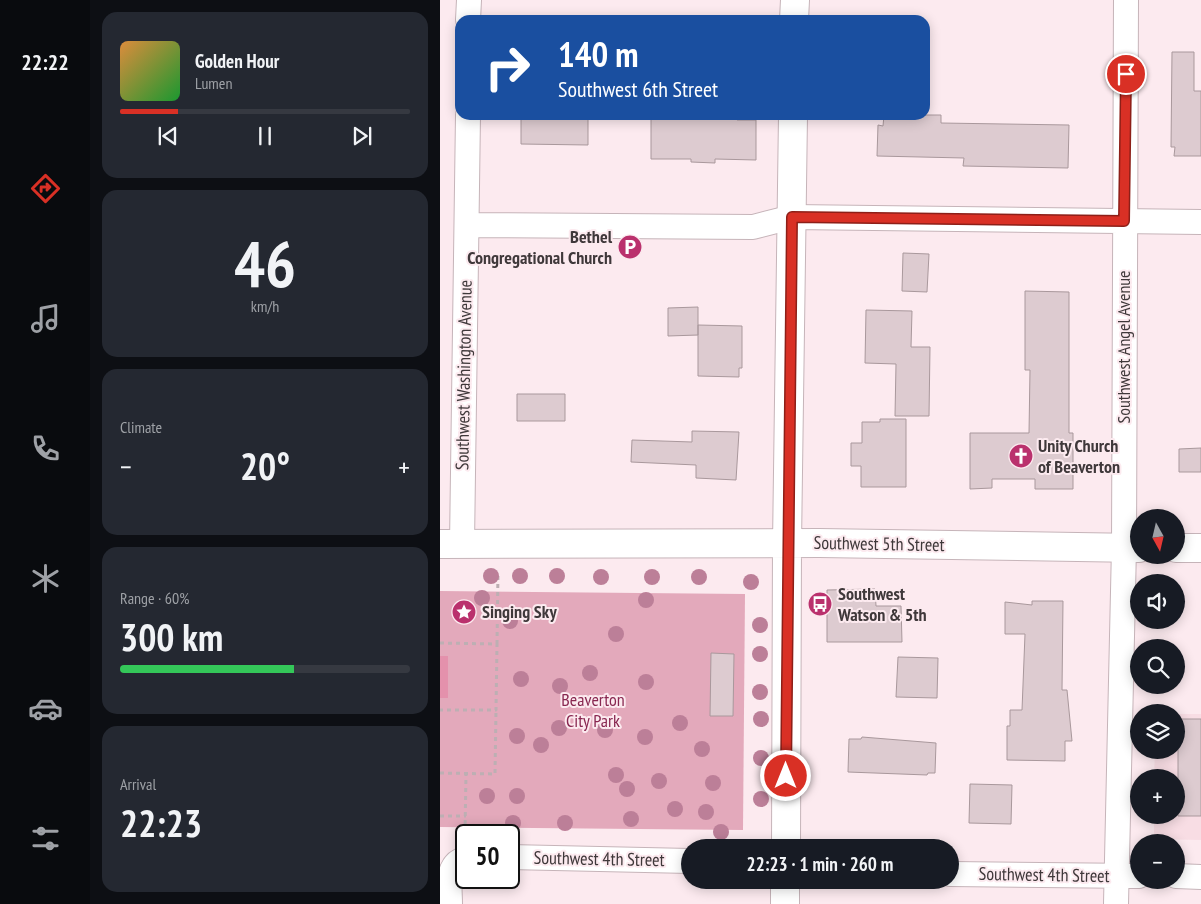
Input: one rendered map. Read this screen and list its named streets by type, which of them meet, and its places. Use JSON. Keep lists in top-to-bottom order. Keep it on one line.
{"streets":{"main road":["Southwest 5th Street"],"street":["Southwest Angel Avenue","Southwest Washington Avenue","Southwest 4th Street"]},"crossings":[["Southwest Angel Avenue","Southwest 4th Street"],["Southwest Washington Avenue","Southwest 5th Street"]],"parks":["Beaverton City Park"],"places":{"parking":["Bethel Congregational Church"],"church":["Unity Church of Beaverton"],"bus stop":["Southwest Watson & 5th"],"place":["Singing Sky"]},"north":"bottom","page":{"tabs":"22:22","turn":["140 m","Southwest 6th Street"],"song":["Golden Hour","Lumen"],"tile":[["46","km/h"],"Climate",["Range · 60%","300 km"],["Arrival","22:23"]],"heat":["−","20°","+"],"map_buttons":["+","−"],"limit":"50","trip":"22:23 · 1 min · 260 m"}}
